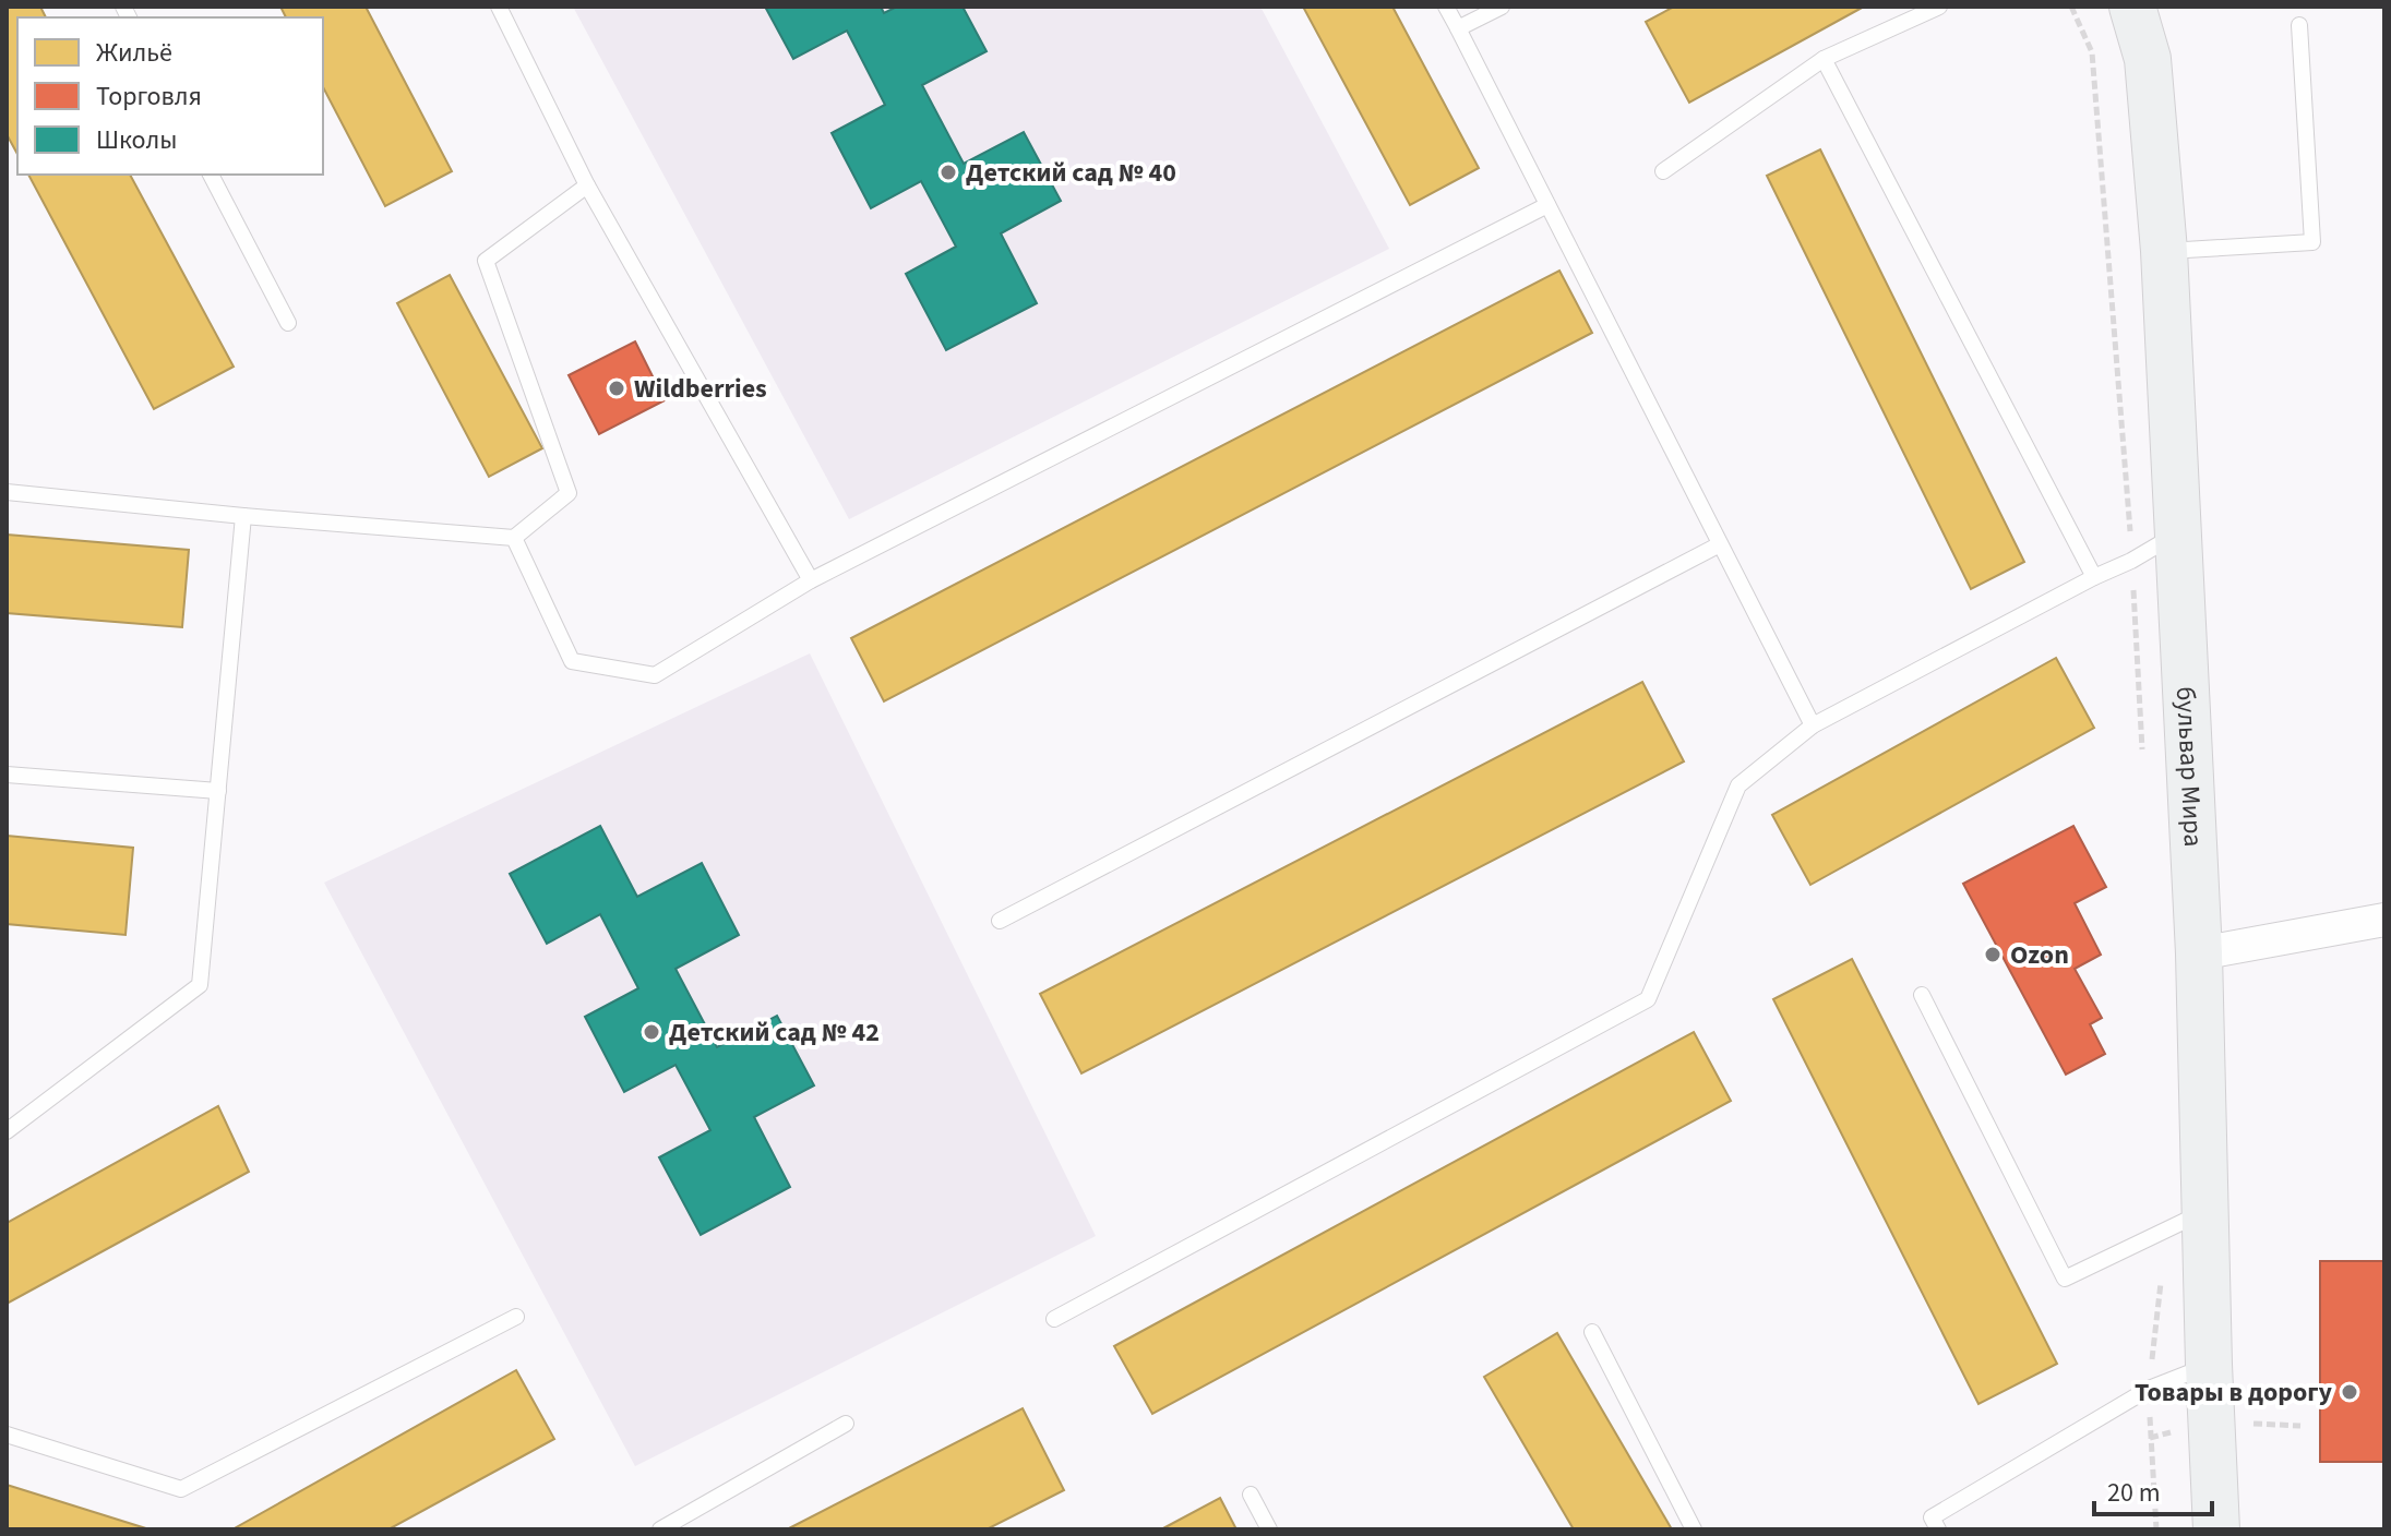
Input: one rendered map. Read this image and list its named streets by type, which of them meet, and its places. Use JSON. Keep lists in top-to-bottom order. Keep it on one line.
{"streets":{"street":["бульвар Мира"]},"places":["Детский сад № 40","Wildberries","Ozon","Детский сад № 42","Товары в дорогу"],"legend":["Жильё","Торговля","Школы"],"scale_bar":"20 m"}
